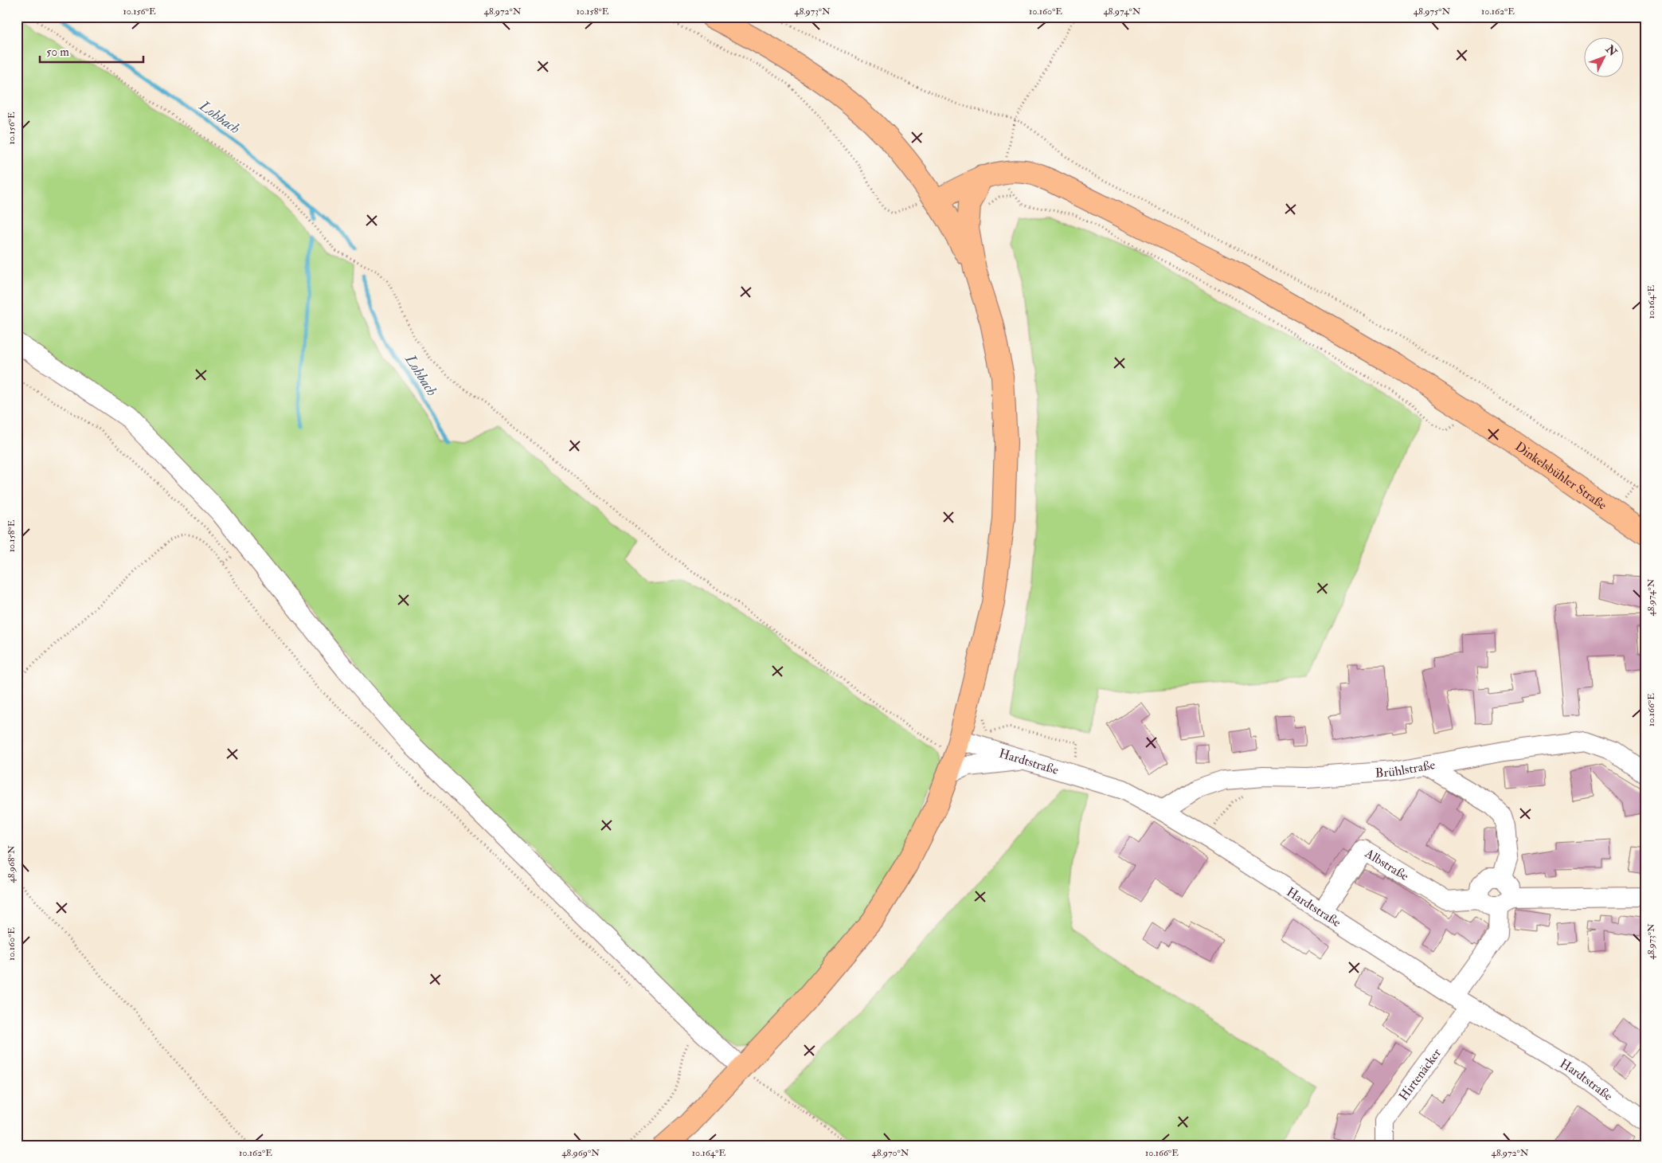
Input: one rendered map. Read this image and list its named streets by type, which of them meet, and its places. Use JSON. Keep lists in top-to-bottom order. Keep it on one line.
{"streets":{"main road":["Dinkelsbühler Straße"],"street":["Hardtstraße","Brühlstraße","Albstraße","Hirtenäcker"]},"crossings":[["Hardtstraße","Brühlstraße"],["Hardtstraße","Albstraße"],["Hardtstraße","Hirtenäcker"]],"water":["Lohbach"],"scale_bar":"50 m","north":"top right","coordinates":["10.156°E","48.972°N","10.158°E","48.973°N","10.160°E","48.974°N","48.975°N","10.162°E","10.164°E","10.166°E","48.968°N","48.969°N","48.970°N"]}
